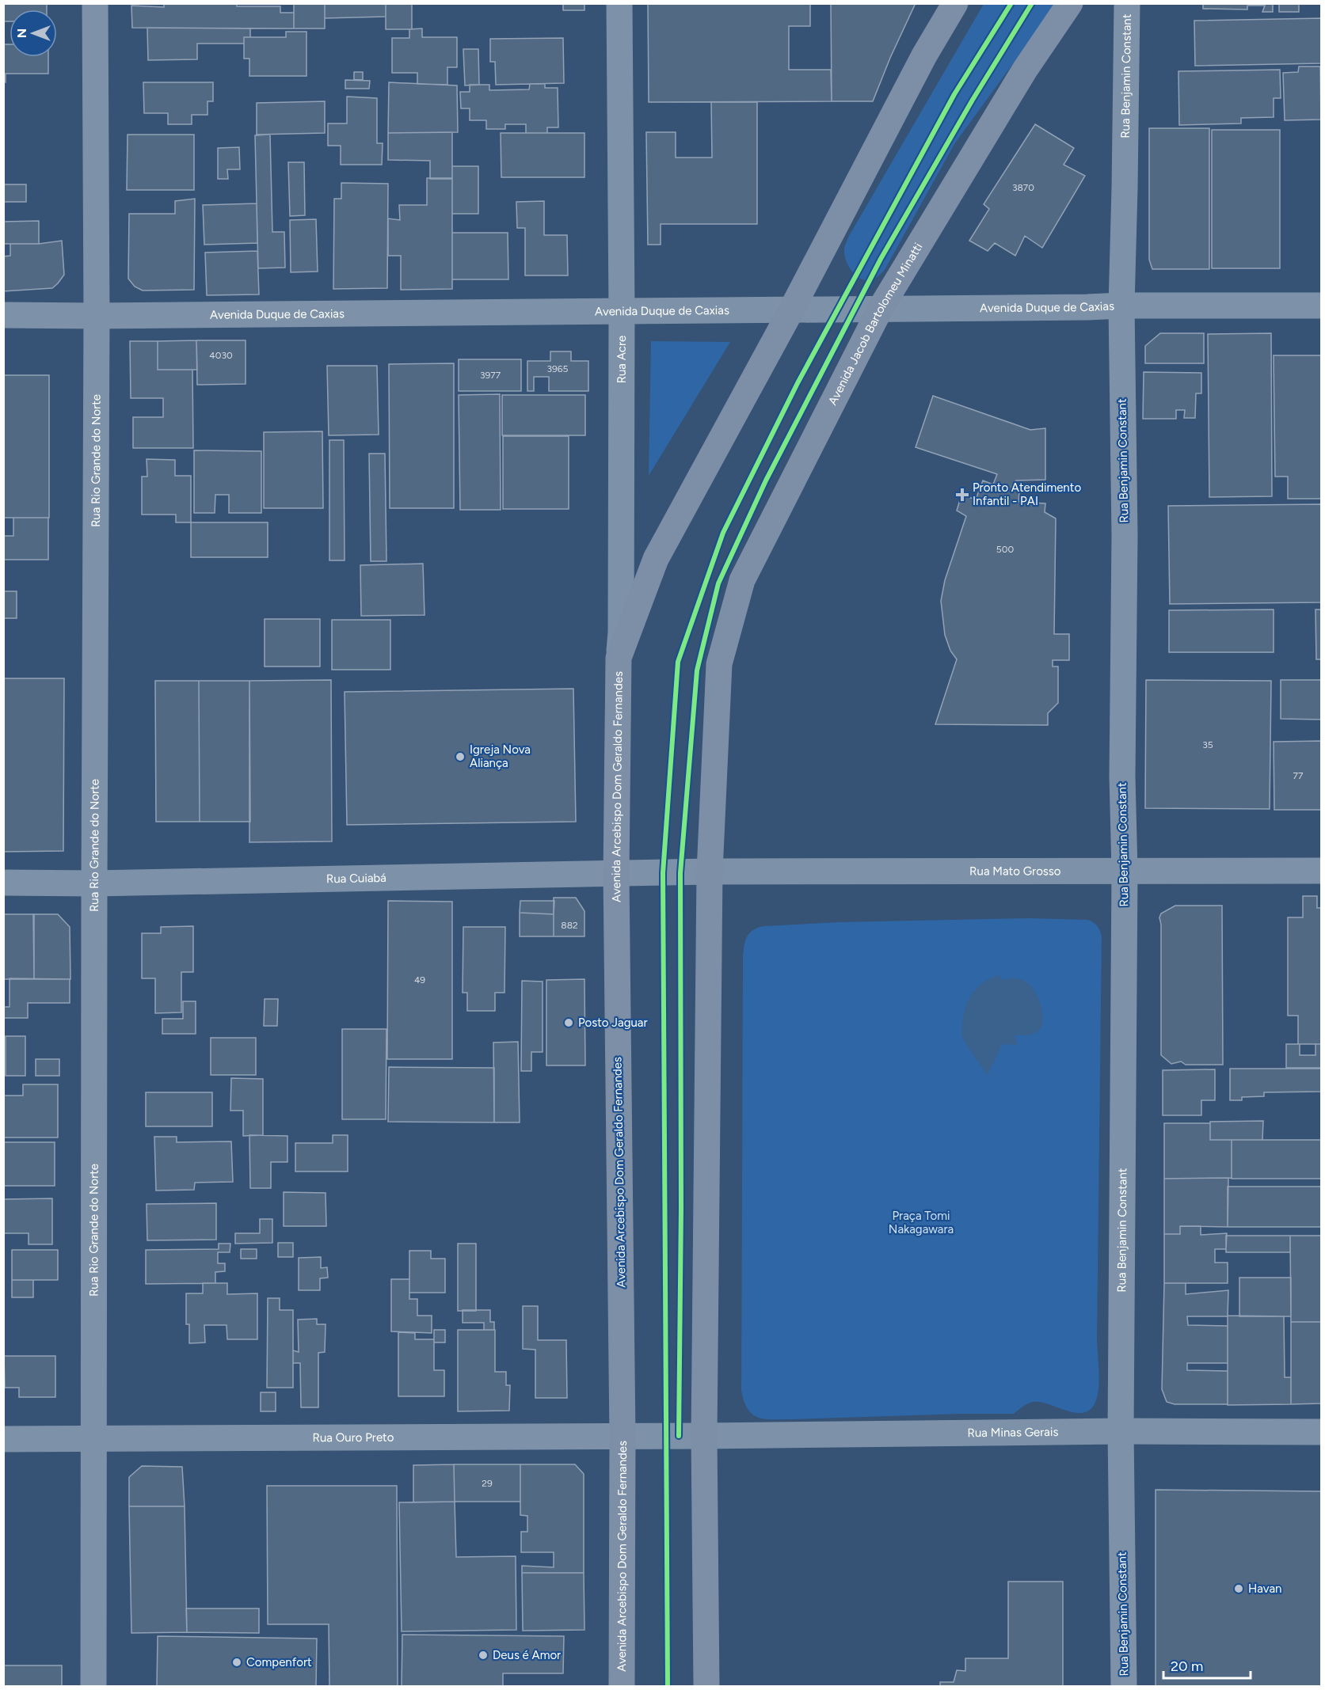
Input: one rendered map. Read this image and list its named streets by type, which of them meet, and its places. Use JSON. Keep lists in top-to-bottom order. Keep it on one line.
{"streets":{"main road":["Avenida Jacob Bartolomeu Minatti","Avenida Arcebispo Dom Geraldo Fernandes"],"street":["Rua Benjamin Constant","Avenida Duque de Caxias","Rua Acre","Rua Rio Grande do Norte","Rua Mato Grosso","Rua Cuiabá","Rua Minas Gerais","Rua Ouro Preto"]},"crossings":[["Rua Benjamin Constant","Avenida Duque de Caxias"],["Rua Benjamin Constant","Rua Mato Grosso"],["Rua Benjamin Constant","Rua Minas Gerais"],["Avenida Duque de Caxias","Avenida Jacob Bartolomeu Minatti"],["Avenida Duque de Caxias","Rua Acre"],["Avenida Duque de Caxias","Rua Rio Grande do Norte"],["Avenida Jacob Bartolomeu Minatti","Rua Mato Grosso"],["Avenida Jacob Bartolomeu Minatti","Rua Cuiabá"],["Rua Acre","Avenida Arcebispo Dom Geraldo Fernandes"],["Rua Rio Grande do Norte","Rua Cuiabá"],["Rua Rio Grande do Norte","Rua Ouro Preto"],["Avenida Arcebispo Dom Geraldo Fernandes","Rua Cuiabá"],["Avenida Arcebispo Dom Geraldo Fernandes","Rua Ouro Preto"],["Rua Mato Grosso","Rua Cuiabá"],["Rua Minas Gerais","Rua Ouro Preto"]],"parks":["Praça Tomi Nakagawara"],"places":{"health":["Pronto Atendimento Infantil - PAI"],"other":["Igreja Nova Aliança","Posto Jaguar","Havan","Deus é Amor","Compenfort"]},"house_numbers":["3870","4030","3965","3977","500","35","77","882","49","29"],"scale_bar":"20 m","north":"left"}
